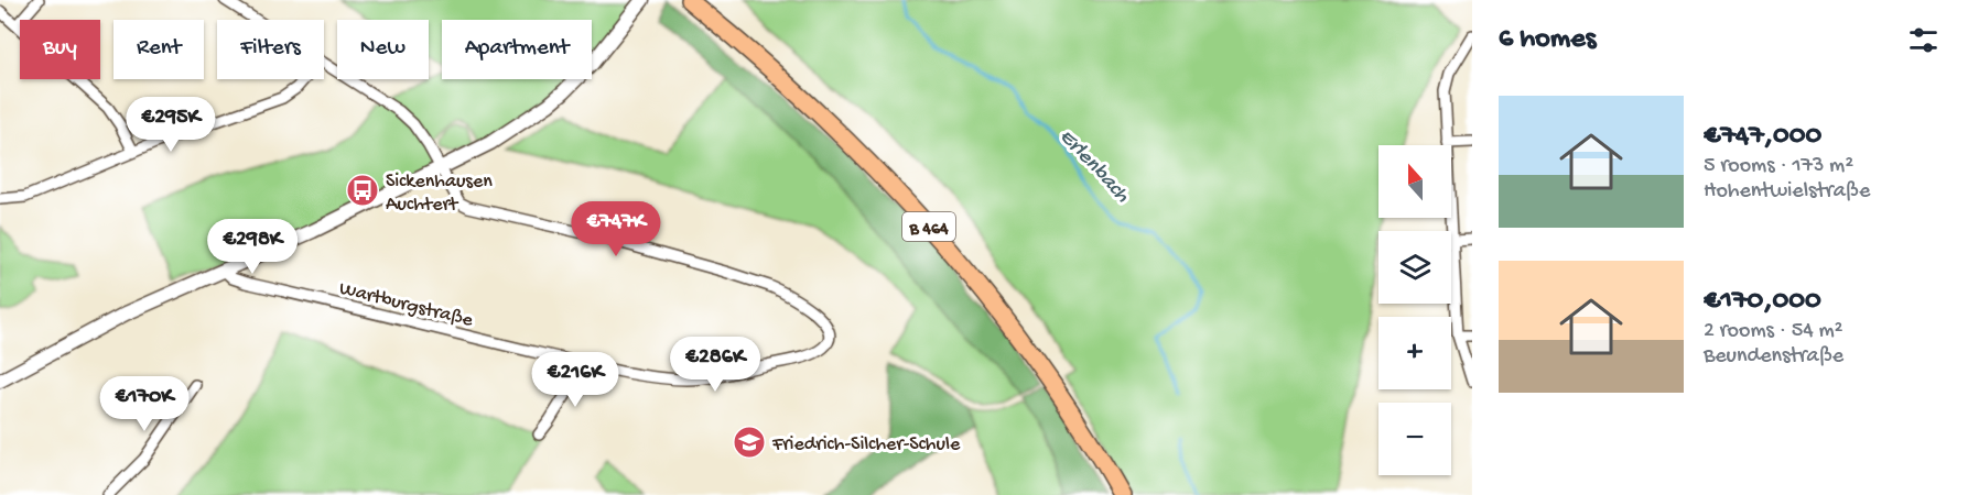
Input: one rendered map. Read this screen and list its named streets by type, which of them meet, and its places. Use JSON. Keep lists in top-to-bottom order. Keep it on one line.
{"streets":{"main road":["B 464"],"street":["Wartburgstraße"]},"water":["Erlenbach"],"places":{"bus stop":["Sickenhausen Auchtert"],"school or university":["Friedrich-Silcher-Schule"]},"north":"top","page":{"heading":"6 homes","chip":["Buy","Rent","Filters","New","Apartment"],"list":[{"name":"€747,000","note":"5 rooms · 173 m² · Hohentwielstraße"},{"name":"€170,000","note":"2 rooms · 54 m² · Beundenstraße"}],"price":["€295K","€747K","€298K","€286K","€216K","€170K"],"map_buttons":["+","−"]}}
